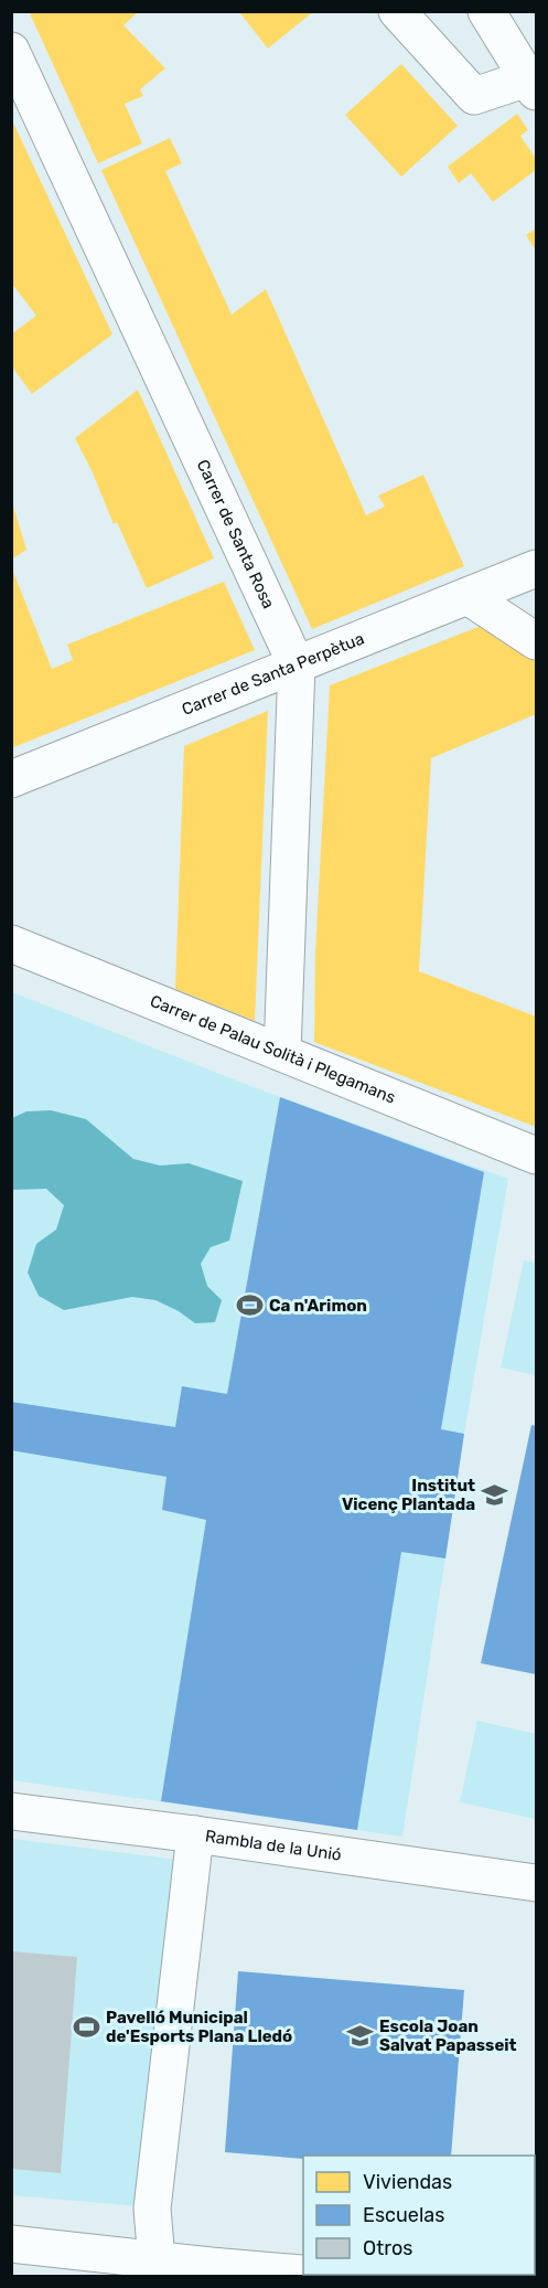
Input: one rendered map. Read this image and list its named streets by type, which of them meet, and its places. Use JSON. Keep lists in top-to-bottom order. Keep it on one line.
{"streets":{"street":["Carrer de Santa Rosa","Carrer de Santa Perpètua","Carrer de Palau Solità i Plegamans","Rambla de la Unió"]},"crossings":[["Carrer de Santa Rosa","Carrer de Santa Perpètua"],["Carrer de Santa Rosa","Carrer de Palau Solità i Plegamans"]],"places":{"sports":["Ca n'Arimon","Pavelló Municipal de'Esports Plana Lledó"],"school or university":["Institut Vicenç Plantada","Escola Joan Salvat Papasseit"]},"legend":["Viviendas","Escuelas","Otros"]}
